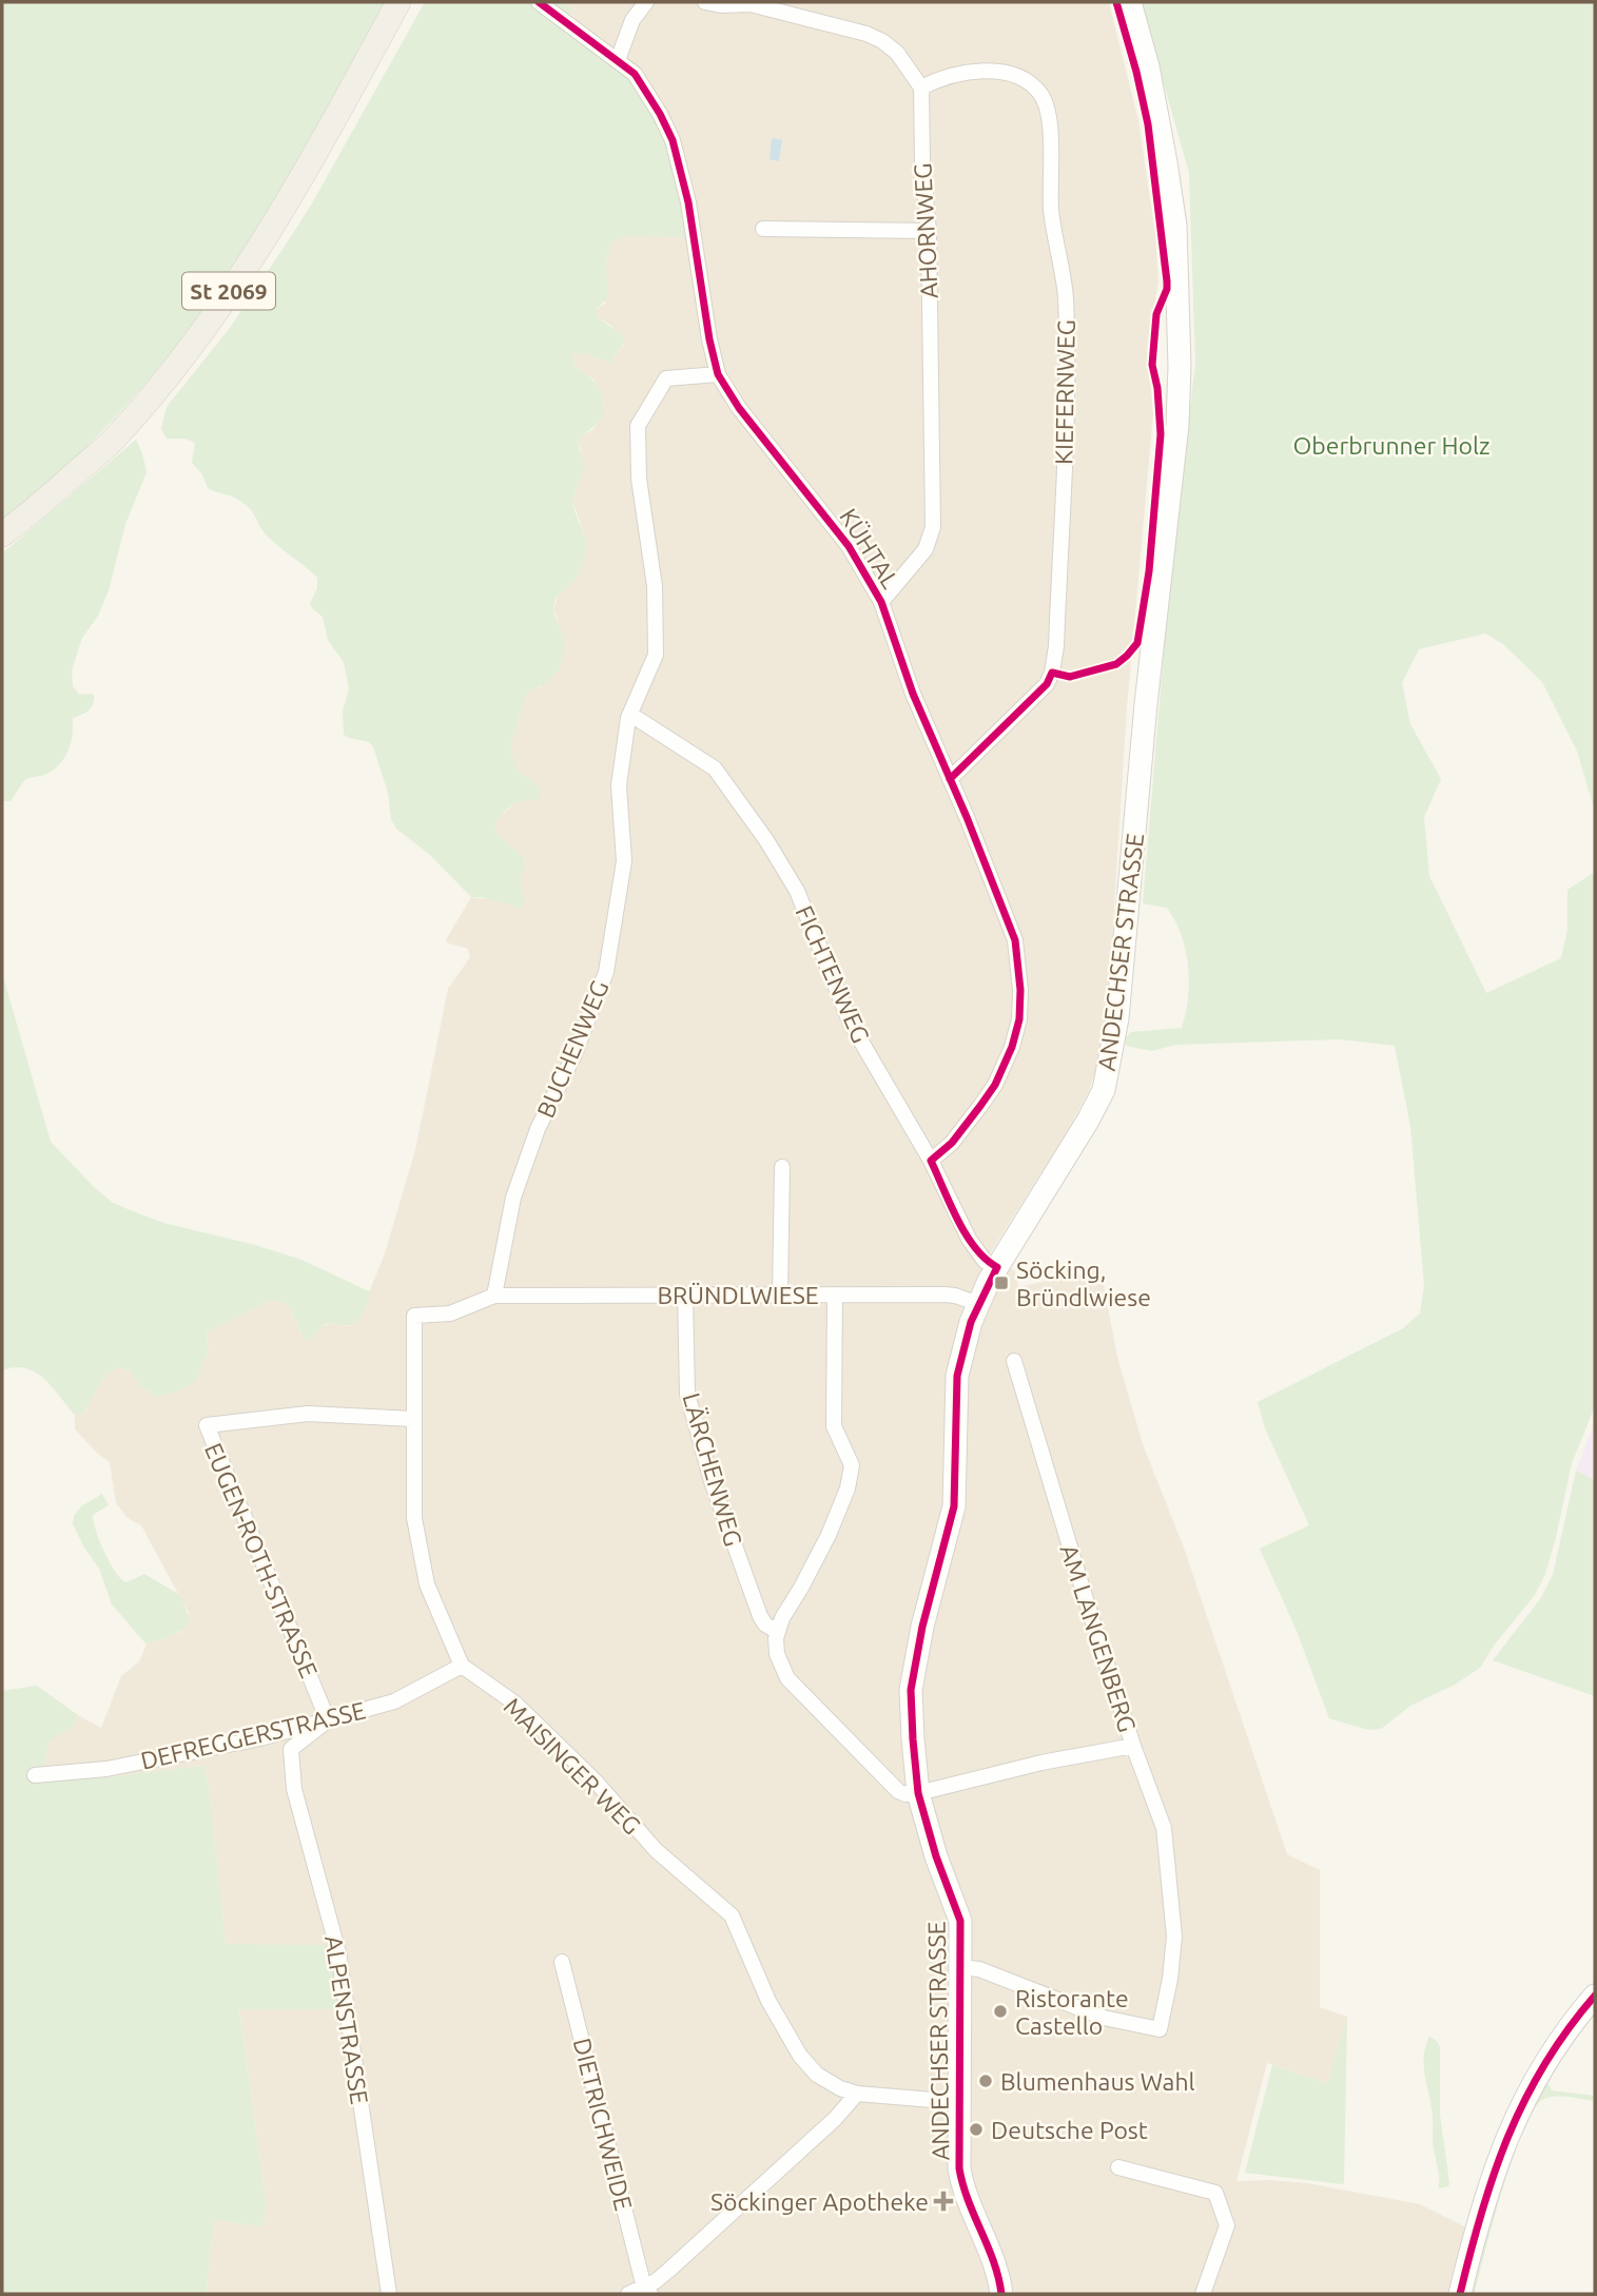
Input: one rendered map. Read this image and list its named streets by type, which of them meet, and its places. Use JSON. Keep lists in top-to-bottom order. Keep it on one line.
{"streets":{"main road":["St 2069"],"street":["AHORNWEG","KIEFERNWEG","KÜHTAL","ANDECHSER STRASSE","FICHTENWEG","BUCHENWEG","BRÜNDLWIESE","LÄRCHENWEG","EUGEN-ROTH-STRASSE","AM LANGENBERG","DEFREGGERSTRASSE","MAISINGER WEG","ALPENSTRASSE","DIETRICHWEIDE"]},"crossings":[["AHORNWEG","KIEFERNWEG"],["AHORNWEG","KÜHTAL"],["KIEFERNWEG","KÜHTAL"],["KÜHTAL","FICHTENWEG"],["KÜHTAL","BUCHENWEG"],["ANDECHSER STRASSE","FICHTENWEG"],["ANDECHSER STRASSE","BRÜNDLWIESE"],["ANDECHSER STRASSE","AM LANGENBERG"],["ANDECHSER STRASSE","MAISINGER WEG"],["FICHTENWEG","BUCHENWEG"],["BUCHENWEG","BRÜNDLWIESE"],["BRÜNDLWIESE","LÄRCHENWEG"],["EUGEN-ROTH-STRASSE","DEFREGGERSTRASSE"],["EUGEN-ROTH-STRASSE","ALPENSTRASSE"],["DEFREGGERSTRASSE","MAISINGER WEG"],["DEFREGGERSTRASSE","ALPENSTRASSE"]],"parks":["Oberbrunner Holz"],"places":{"transit":["Söcking, Bründlwiese"],"other":["Ristorante Castello","Blumenhaus Wahl","Deutsche Post"],"health":["Söckinger Apotheke"]}}
